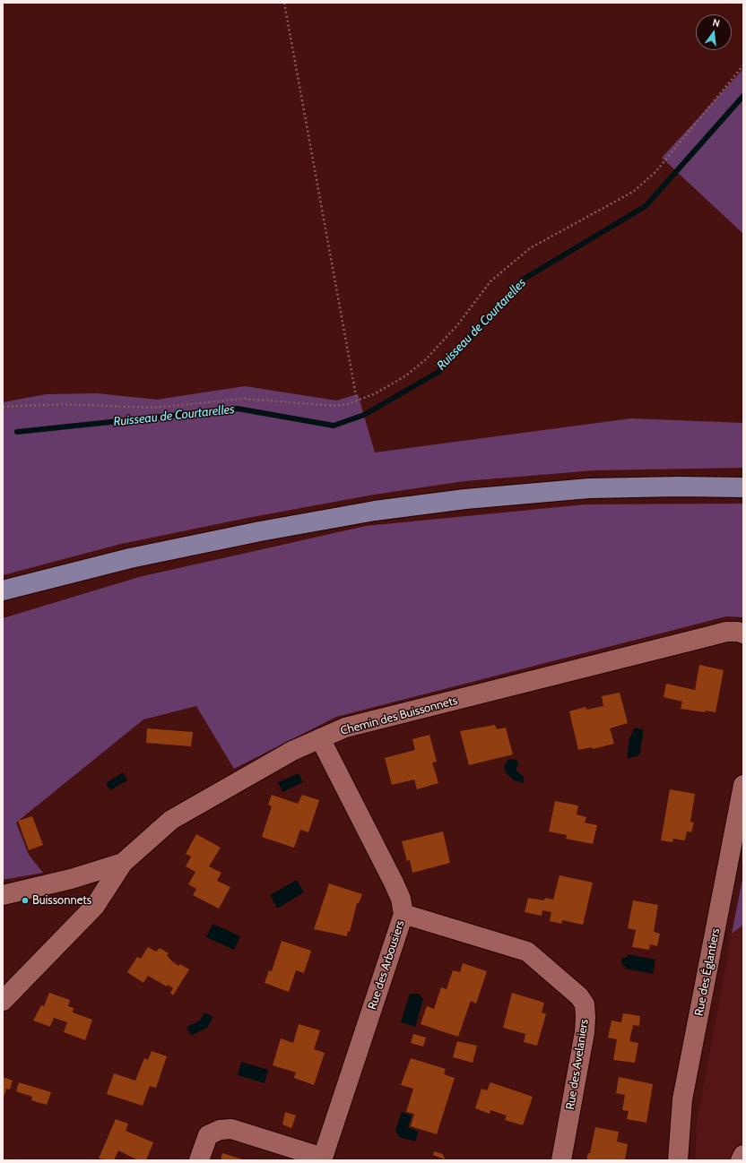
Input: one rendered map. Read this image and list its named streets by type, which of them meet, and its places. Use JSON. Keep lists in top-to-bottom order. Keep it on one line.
{"streets":{"street":["Chemin des Buissonnets","Rue des Arbousiers","Rue des Églantiers","Rue des Avelaniers"]},"crossings":[["Chemin des Buissonnets","Rue des Arbousiers"],["Rue des Arbousiers","Rue des Avelaniers"]],"water":["Ruisseau de Courtarelles"],"places":["Buissonnets"],"north":"top"}
